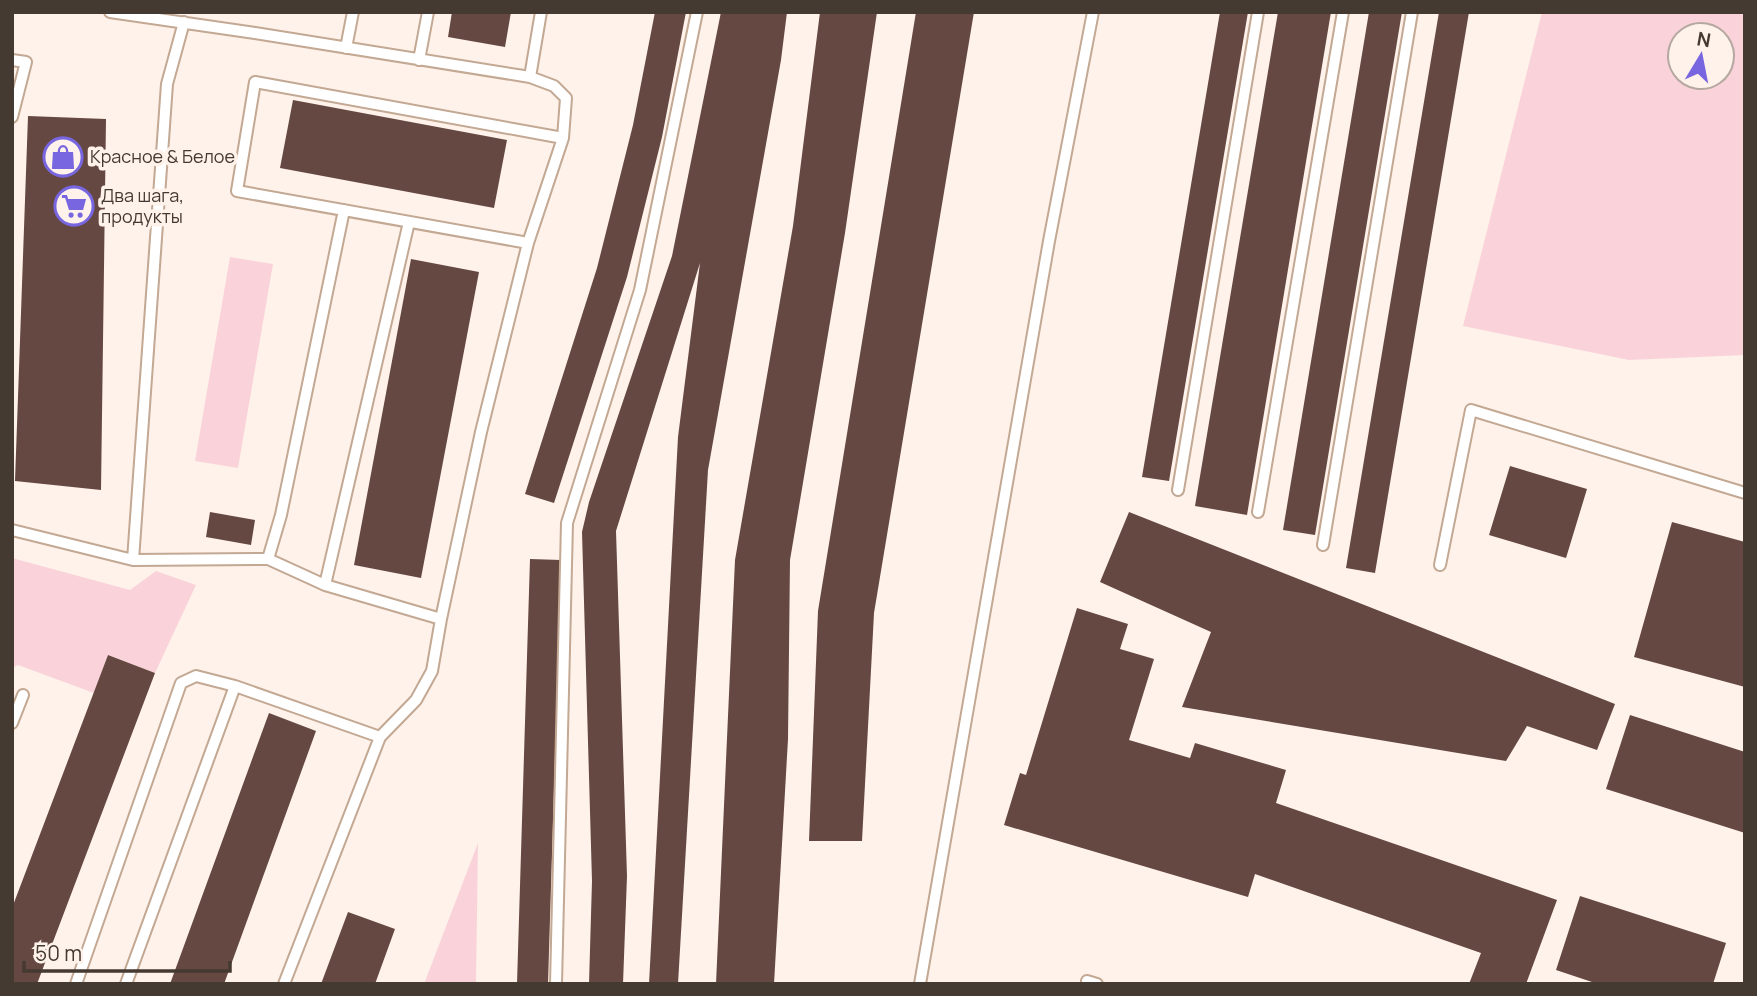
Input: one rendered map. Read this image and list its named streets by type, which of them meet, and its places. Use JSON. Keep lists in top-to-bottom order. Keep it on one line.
{"places":{"shop":["Красное & Белое"],"supermarket":["Два шага, продукты"]},"scale_bar":"50 m","north":"top"}
